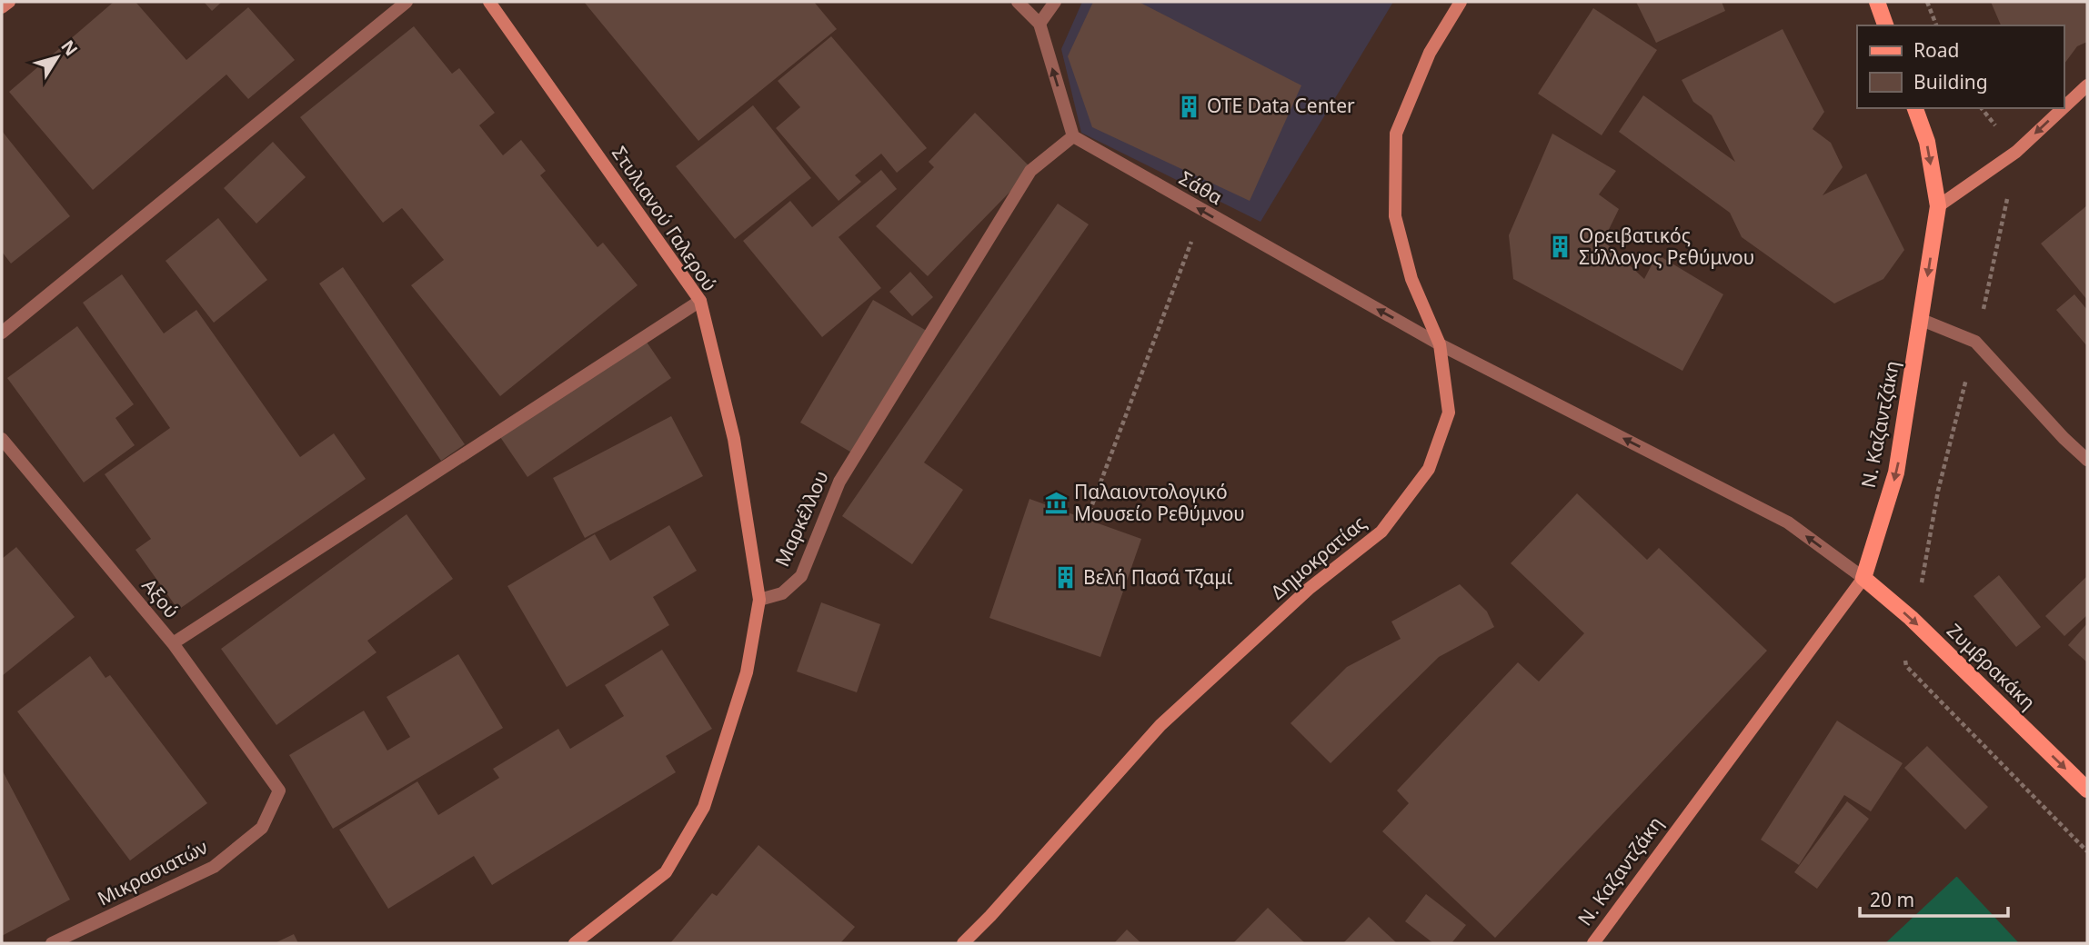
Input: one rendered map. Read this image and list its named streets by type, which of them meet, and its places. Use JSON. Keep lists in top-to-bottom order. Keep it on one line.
{"streets":{"main road":["Ν. Καζαντζάκη","Ζυμβρακάκη"],"street":["Σάθα","Στυλιανού Γαλερού","Μαρκέλλου","Δημοκρατίας","Αξού","Μικρασιατών"]},"crossings":[["Σάθα","Ν. Καζαντζάκη"],["Σάθα","Μαρκέλλου"],["Σάθα","Δημοκρατίας"],["Σάθα","Ζυμβρακάκη"],["Στυλιανού Γαλερού","Μαρκέλλου"],["Ν. Καζαντζάκη","Ζυμβρακάκη"],["Αξού","Μικρασιατών"]],"one_way":["Σάθα","Ν. Καζαντζάκη","Ζυμβρακάκη"],"places":{"building":["OTE Data Center","Ορειβατικός Σύλλογος Ρεθύμνου","Βελή Πασά Τζαμί"],"museum":["Παλαιοντολογικό Μουσείο Ρεθύμνου"]},"legend":["Road","Building"],"scale_bar":"20 m","north":"top right"}
